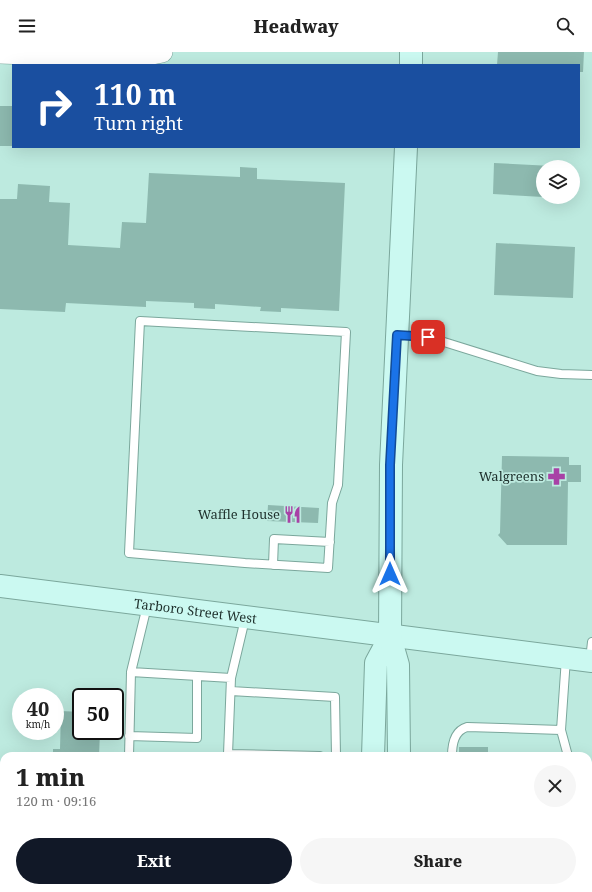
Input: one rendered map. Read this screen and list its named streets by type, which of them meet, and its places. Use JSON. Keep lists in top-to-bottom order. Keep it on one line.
{"streets":{"main road":["Tarboro Street West"]},"places":{"pharmacy":["Walgreens"],"restaurant":["Waffle House"]},"page":{"header":"Headway","turn":["110 m","Turn right"],"speed":"40 km/h","limit":"50","heading":["1 min","120 m · 09:16"],"buttons":["Exit","Share"]}}
